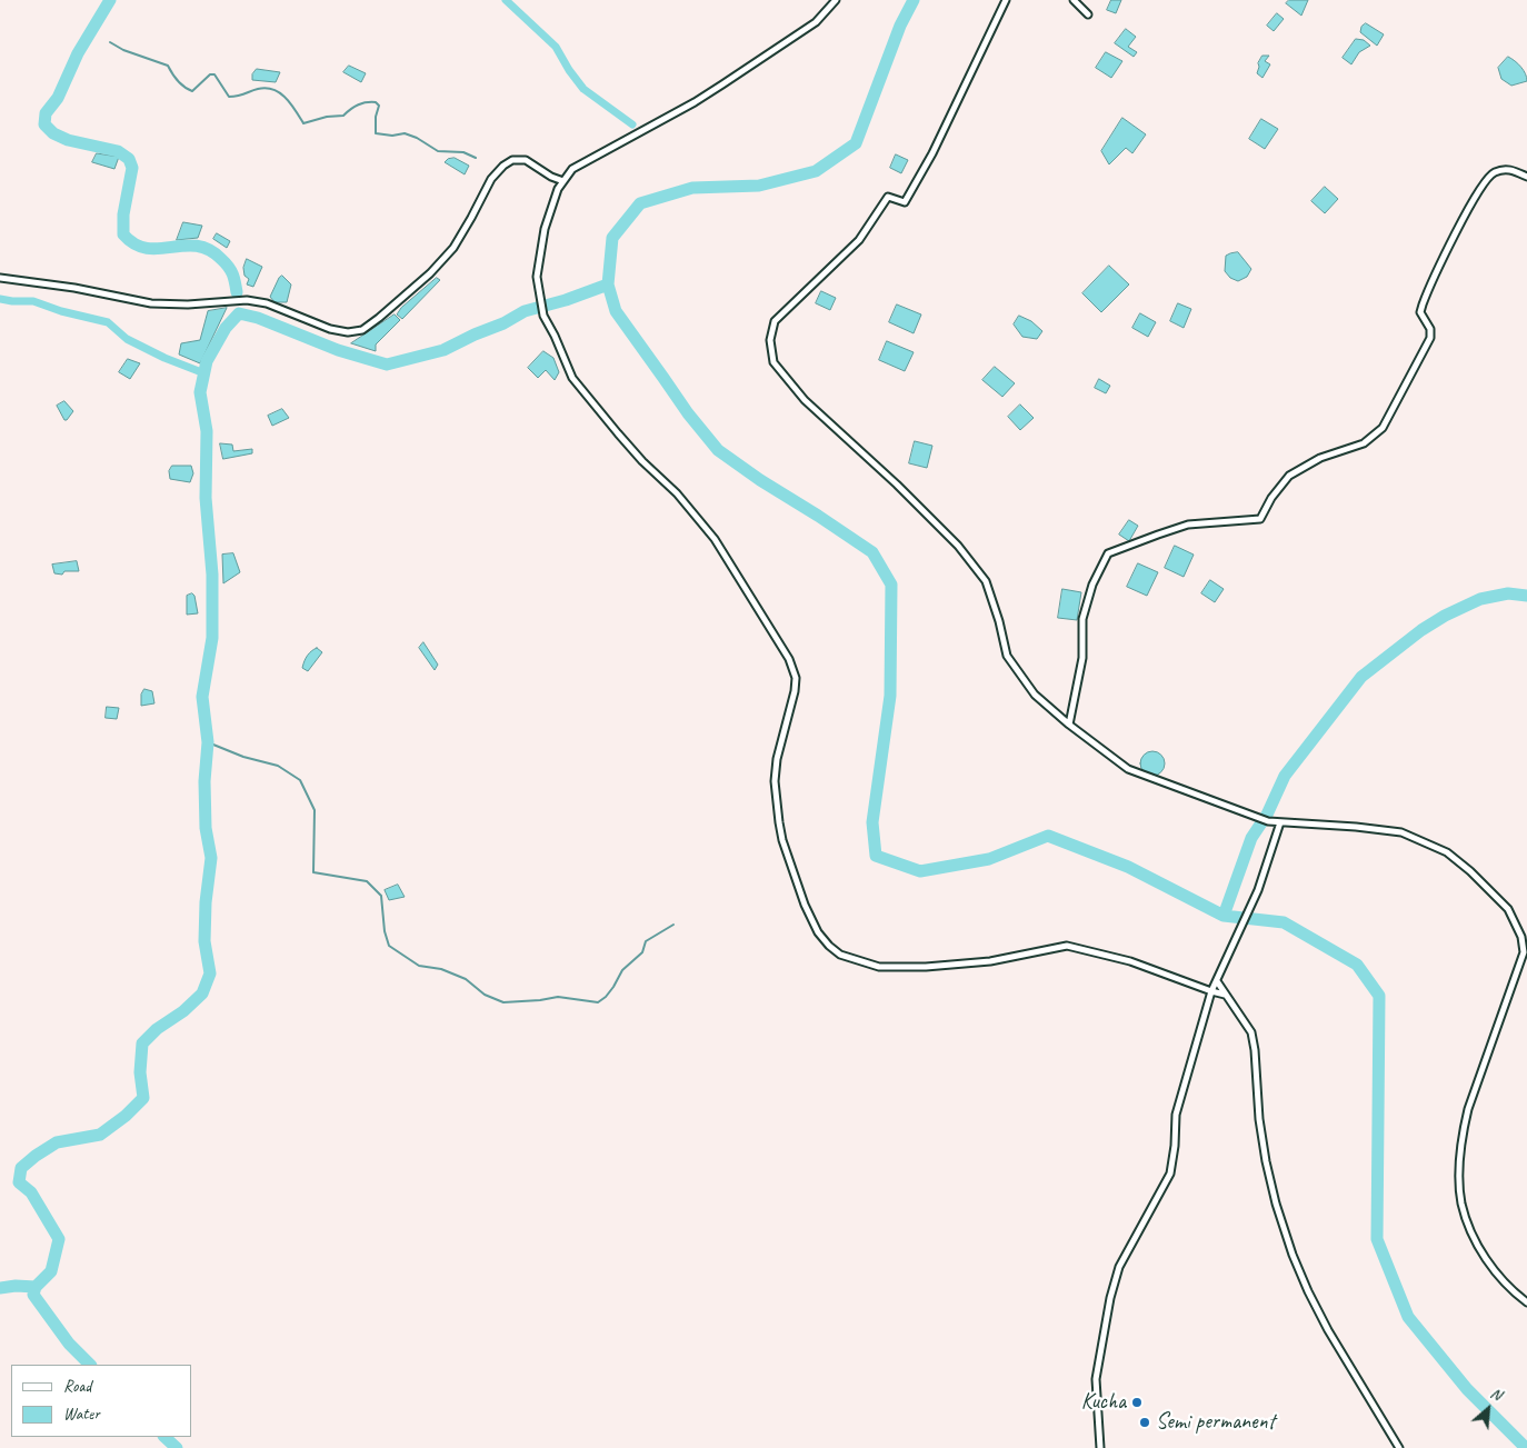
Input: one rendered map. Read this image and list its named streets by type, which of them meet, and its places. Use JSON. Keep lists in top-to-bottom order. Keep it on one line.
{"places":["Kucha","Semi permanent"],"legend":["Road","Water"],"north":"top right"}
